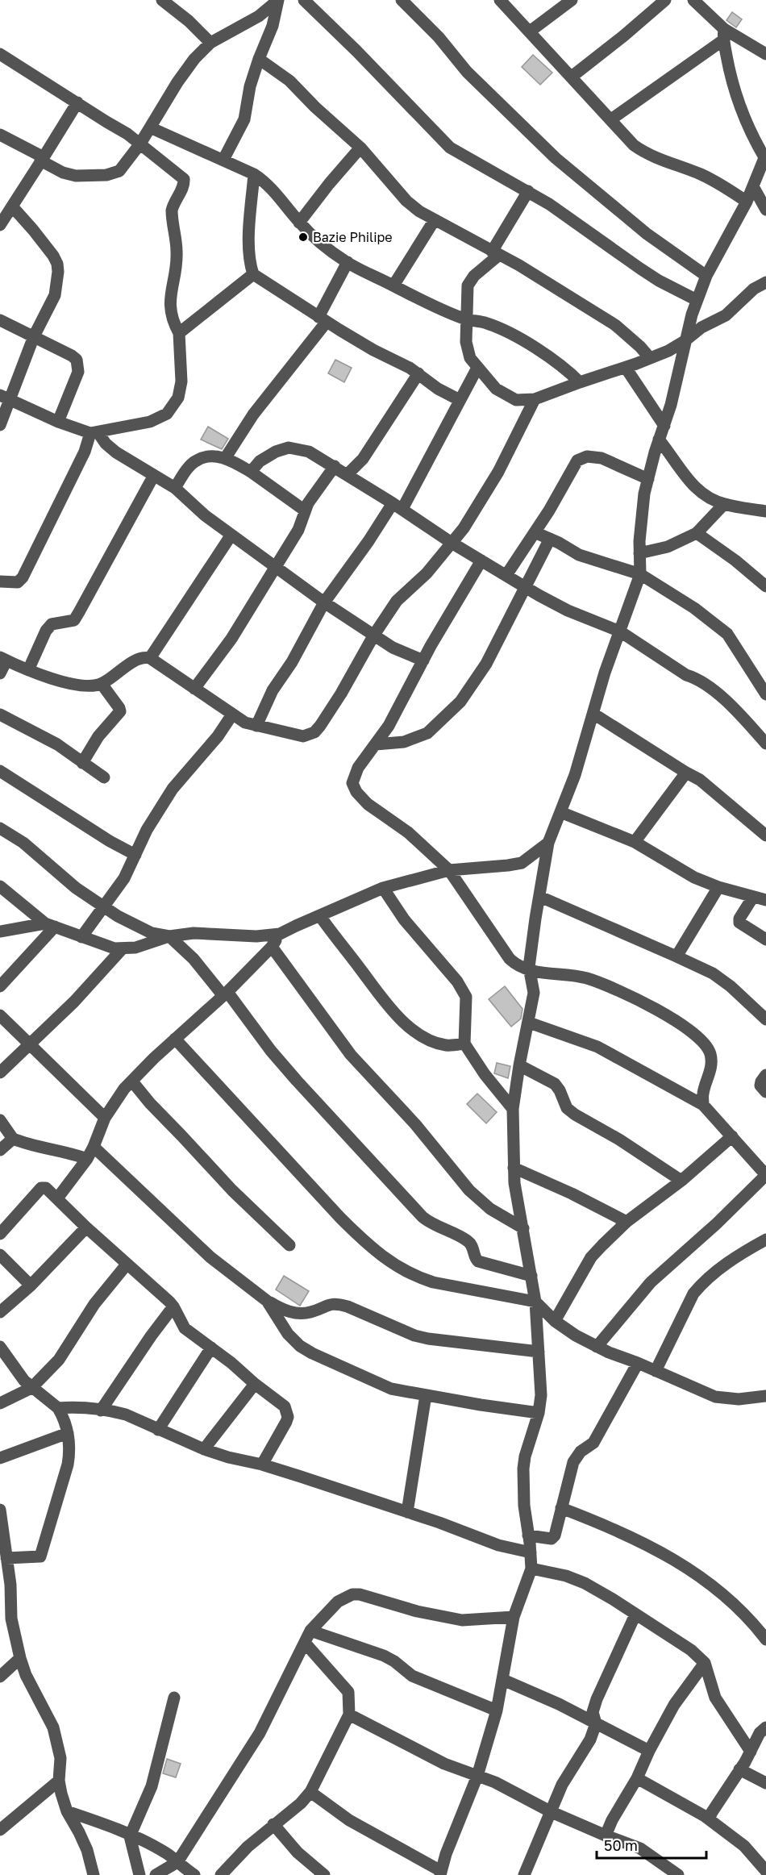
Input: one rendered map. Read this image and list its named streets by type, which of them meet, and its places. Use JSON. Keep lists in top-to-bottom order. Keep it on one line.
{"places":["Bazie Philipe"],"scale_bar":"50 m"}
